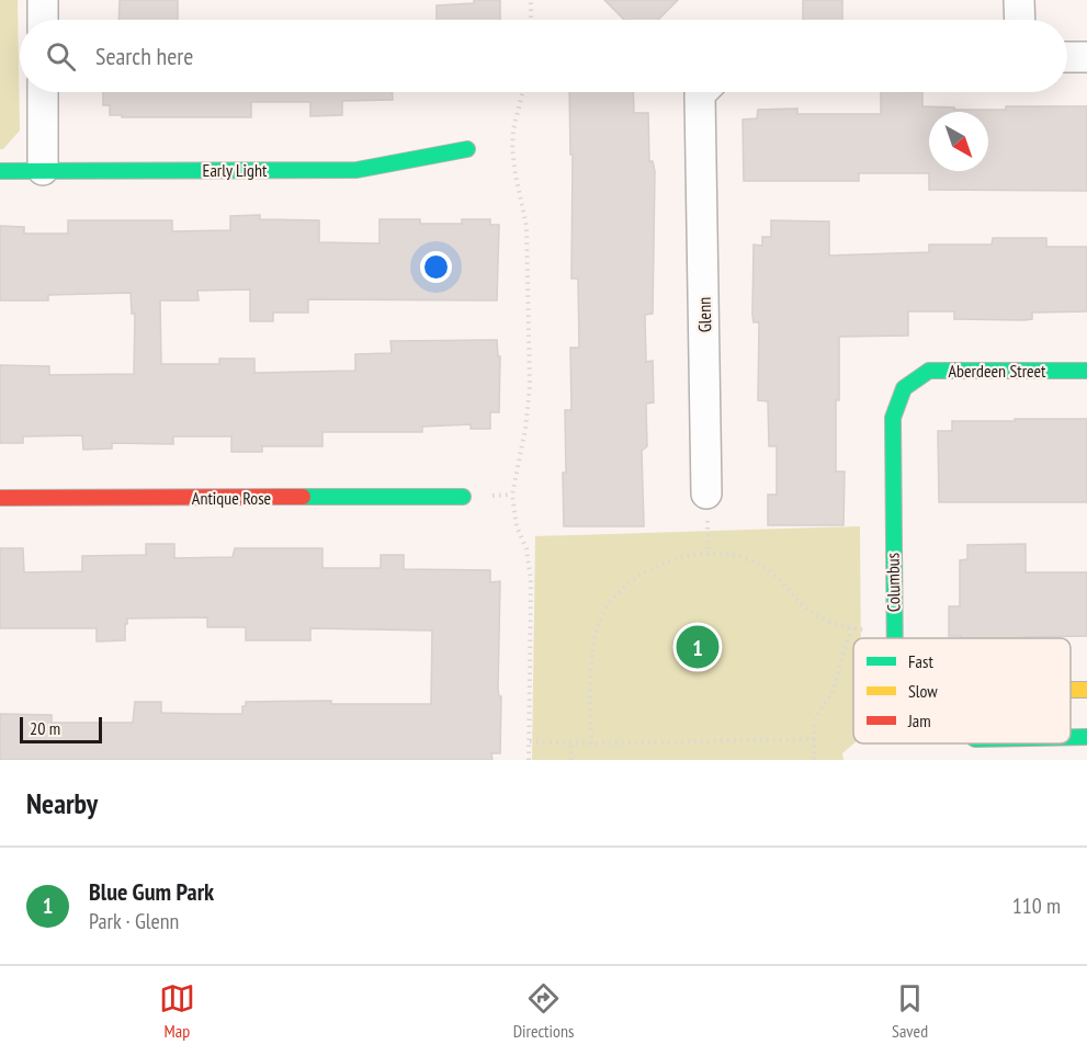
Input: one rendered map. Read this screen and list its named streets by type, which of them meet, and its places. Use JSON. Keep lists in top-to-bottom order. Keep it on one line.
{"streets":{"street":["Early Light","Glenn","Aberdeen Street","Antique Rose","Columbus"]},"crossings":[["Aberdeen Street","Columbus"]],"legend":["Fast","Slow","Jam"],"scale_bar":"20 m","north":"bottom right","page":{"search":"Search here","pins":"1","scale":"20 m","heading":"Nearby","list":[{"mark":"1","name":"Blue Gum Park","note":"Park · Glenn","value":"110 m"}],"nav":["Map","Directions","Saved"]}}
